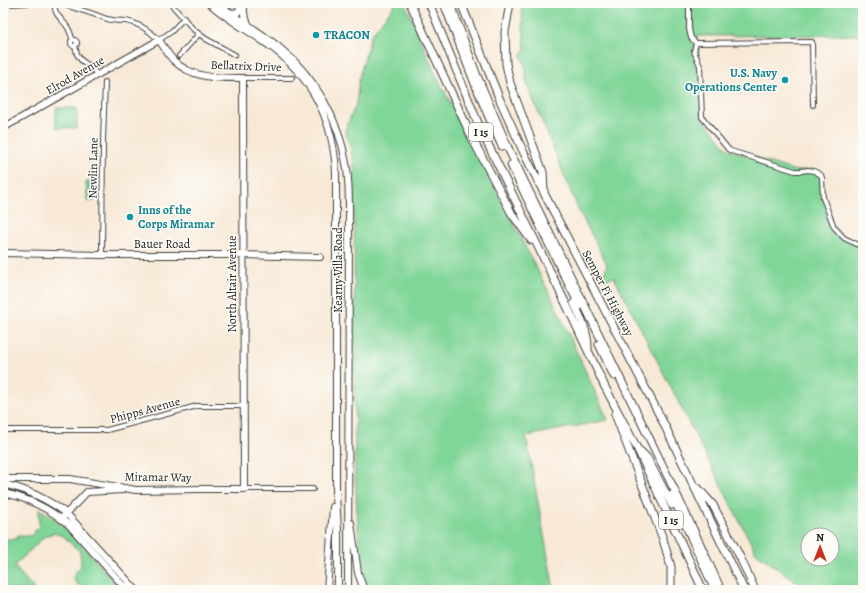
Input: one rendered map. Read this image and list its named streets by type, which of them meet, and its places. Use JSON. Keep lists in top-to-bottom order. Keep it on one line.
{"streets":{"highway":["I 15","Semper Fi Highway"],"main road":["Bellatrix Drive","Elrod Avenue","Bauer Road","Kearny Villa Road","North Altair Avenue","Miramar Way"],"street":["Newlin Lane","Phipps Avenue"]},"crossings":[["Bellatrix Drive","Elrod Avenue"],["Bellatrix Drive","North Altair Avenue"],["Newlin Lane","Bauer Road"],["Bauer Road","North Altair Avenue"],["North Altair Avenue","Phipps Avenue"],["North Altair Avenue","Miramar Way"]],"places":["TRACON","U.S. Navy Operations Center","Inns of the Corps Miramar"],"north":"top"}
